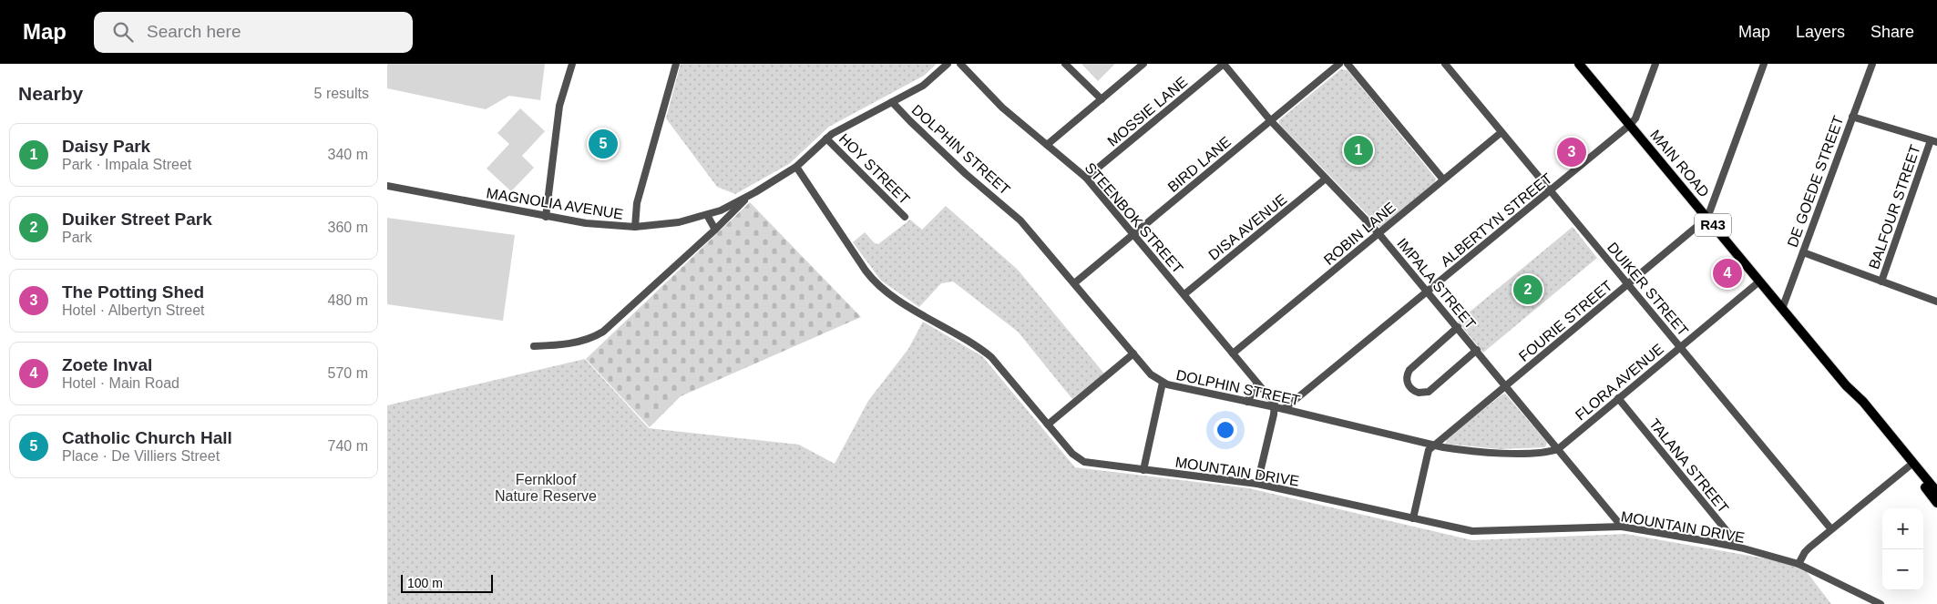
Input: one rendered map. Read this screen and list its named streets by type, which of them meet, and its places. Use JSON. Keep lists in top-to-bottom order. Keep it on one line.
{"streets":{"main road":["MAIN ROAD","R43"],"street":["MOSSIE LANE","DOLPHIN STREET","BIRD LANE","HOY STREET","DE GOEDE STREET","MAGNOLIA AVENUE","BALFOUR STREET","STEENBOK STREET","ALBERTYN STREET","DISA AVENUE","ROBIN LANE","IMPALA STREET","DUIKER STREET","FOURIE STREET","FLORA AVENUE","TALANA STREET","MOUNTAIN DRIVE"]},"crossings":[["MOSSIE LANE","STEENBOK STREET"],["MOSSIE LANE","IMPALA STREET"],["DOLPHIN STREET","BIRD LANE"],["DOLPHIN STREET","MAGNOLIA AVENUE"],["DOLPHIN STREET","STEENBOK STREET"],["DOLPHIN STREET","ALBERTYN STREET"],["DOLPHIN STREET","IMPALA STREET"],["DOLPHIN STREET","FOURIE STREET"],["DOLPHIN STREET","FLORA AVENUE"],["MAIN ROAD","DE GOEDE STREET"],["MAIN ROAD","ALBERTYN STREET"],["MAIN ROAD","FOURIE STREET"],["MAIN ROAD","FLORA AVENUE"],["BIRD LANE","STEENBOK STREET"],["BIRD LANE","IMPALA STREET"],["HOY STREET","MAGNOLIA AVENUE"],["MAGNOLIA AVENUE","MOUNTAIN DRIVE"],["STEENBOK STREET","DISA AVENUE"],["STEENBOK STREET","ROBIN LANE"],["ALBERTYN STREET","IMPALA STREET"],["ALBERTYN STREET","DUIKER STREET"],["DISA AVENUE","IMPALA STREET"],["ROBIN LANE","IMPALA STREET"],["ROBIN LANE","DUIKER STREET"],["IMPALA STREET","FOURIE STREET"],["IMPALA STREET","FLORA AVENUE"],["IMPALA STREET","MOUNTAIN DRIVE"],["DUIKER STREET","FOURIE STREET"],["DUIKER STREET","FLORA AVENUE"],["FOURIE STREET","MOUNTAIN DRIVE"],["FLORA AVENUE","TALANA STREET"],["TALANA STREET","MOUNTAIN DRIVE"]],"parks":["Fernkloof Nature Reserve"],"scale_bar":"100 m","page":{"header":"Map","search":"Search here","nav":["Map","Layers","Share"],"heading":["Nearby","5 results"],"list":[{"mark":"1","name":"Daisy Park","note":"Park · Impala Street","value":"340 m"},{"mark":"2","name":"Duiker Street Park","note":"Park","value":"360 m"},{"mark":"3","name":"The Potting Shed","note":"Hotel · Albertyn Street","value":"480 m"},{"mark":"4","name":"Zoete Inval","note":"Hotel · Main Road","value":"570 m"},{"mark":"5","name":"Catholic Church Hall","note":"Place · De Villiers Street","value":"740 m"}],"pins":["5","1","3","4","2"],"map_buttons":["+","−"],"scale":"100 m"}}
